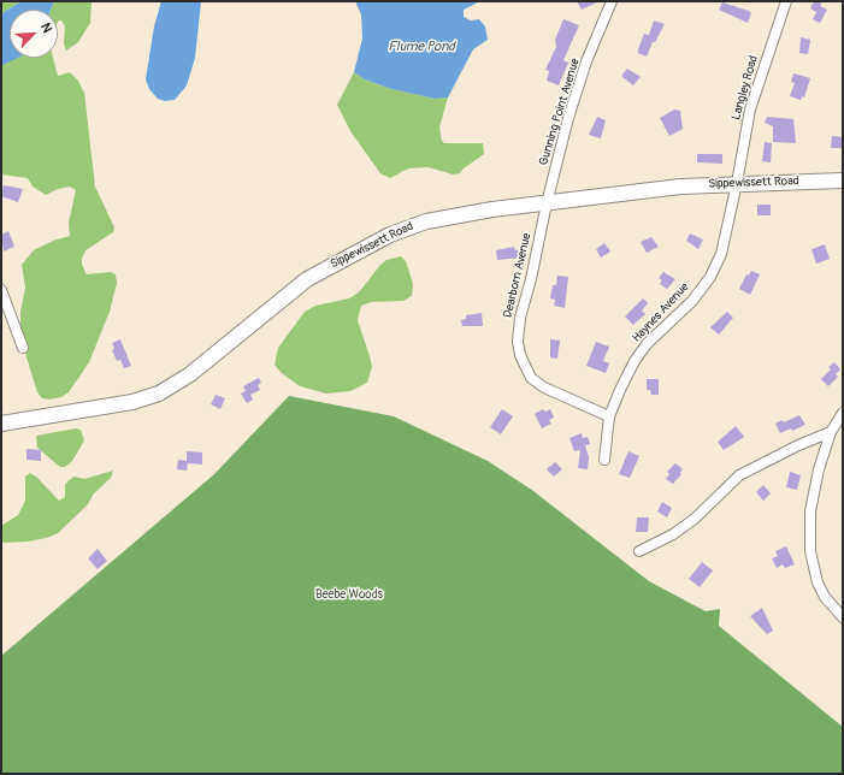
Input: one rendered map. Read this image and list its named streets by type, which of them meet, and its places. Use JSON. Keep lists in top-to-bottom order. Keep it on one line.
{"streets":{"main road":["Sippewissett Road"],"street":["Langley Road","Gunning Point Avenue","Dearborn Avenue","Haynes Avenue"]},"crossings":[["Langley Road","Sippewissett Road"],["Langley Road","Haynes Avenue"],["Gunning Point Avenue","Sippewissett Road"],["Gunning Point Avenue","Dearborn Avenue"],["Sippewissett Road","Dearborn Avenue"],["Sippewissett Road","Haynes Avenue"],["Dearborn Avenue","Haynes Avenue"]],"water":["Flume Pond"],"parks":["Beebe Woods"],"north":"top right"}
